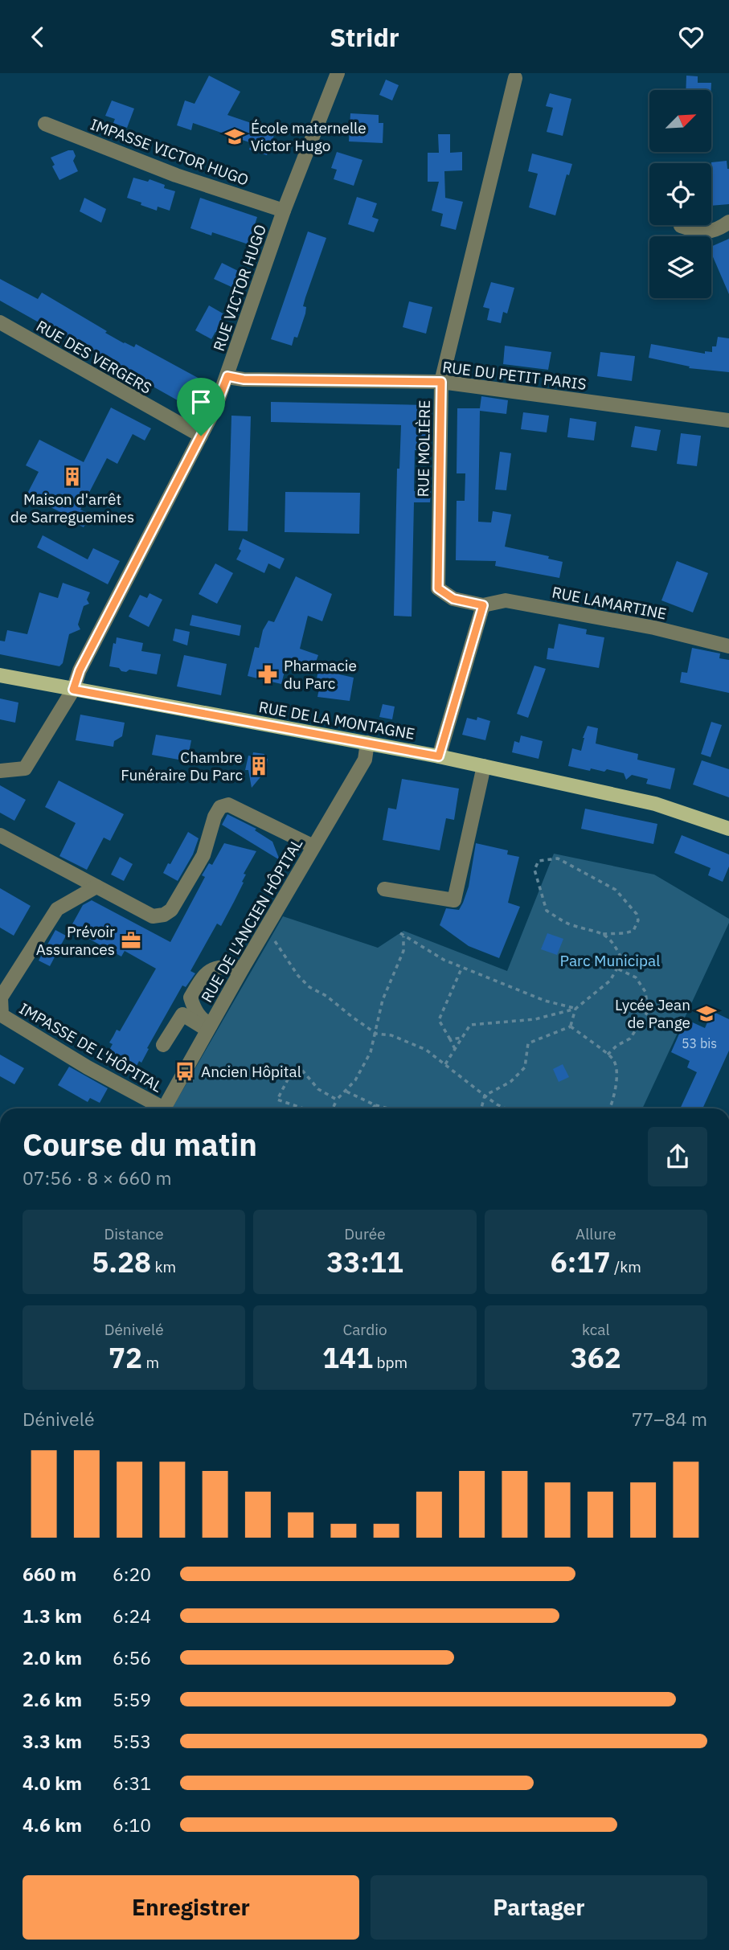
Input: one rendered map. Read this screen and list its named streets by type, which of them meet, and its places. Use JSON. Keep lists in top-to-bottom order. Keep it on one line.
{"streets":{"main road":["RUE DE LA MONTAGNE"],"street":["IMPASSE VICTOR HUGO","RUE VICTOR HUGO","RUE DES VERGERS","RUE DU PETIT PARIS","RUE MOLIÈRE","RUE LAMARTINE","RUE DE L'ANCIEN HÔPITAL","IMPASSE DE L'HÔPITAL"]},"crossings":[["IMPASSE VICTOR HUGO","RUE VICTOR HUGO"],["RUE VICTOR HUGO","RUE DES VERGERS"],["RUE VICTOR HUGO","RUE DU PETIT PARIS"],["RUE VICTOR HUGO","RUE DE LA MONTAGNE"],["RUE DU PETIT PARIS","RUE MOLIÈRE"],["RUE MOLIÈRE","RUE LAMARTINE"],["RUE DE LA MONTAGNE","RUE DE L'ANCIEN HÔPITAL"]],"parks":["Parc Municipal"],"places":{"school or university":["École maternelle Victor Hugo","Lycée Jean de Pange"],"building":["Maison d'arrêt de Sarreguemines","Chambre Funéraire Du Parc"],"pharmacy":["Pharmacie du Parc"],"office":["Prévoir Assurances"],"bus stop":["Ancien Hôpital"]},"house_numbers":["53 bis"],"north":"top right","page":{"header":"Stridr","heading":["Course du matin","07:56 · 8 × 660 m"],"stats":[["Distance","5.28 km"],["Durée","33:11"],["Allure","6:17 /km"],["Dénivelé","72 m"],["Cardio","141 bpm"],["kcal","362"]],"chart":["Dénivelé","77–84 m"],"list":[{"name":"660 m","note":"6:20"},{"name":"1.3 km","note":"6:24"},{"name":"2.0 km","note":"6:56"},{"name":"2.6 km","note":"5:59"},{"name":"3.3 km","note":"5:53"},{"name":"4.0 km","note":"6:31"},{"name":"4.6 km","note":"6:10"}],"buttons":["Enregistrer","Partager"]}}
